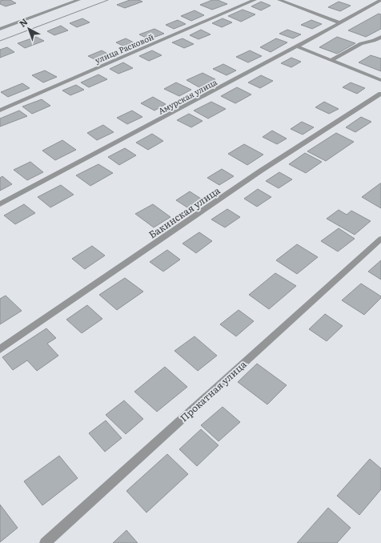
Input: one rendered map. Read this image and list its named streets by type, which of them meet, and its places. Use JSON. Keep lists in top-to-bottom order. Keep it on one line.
{"streets":{"street":["улица Расковой","Амурская улица","Бакинская улица","Прокатная улица"]},"north":"top left"}
